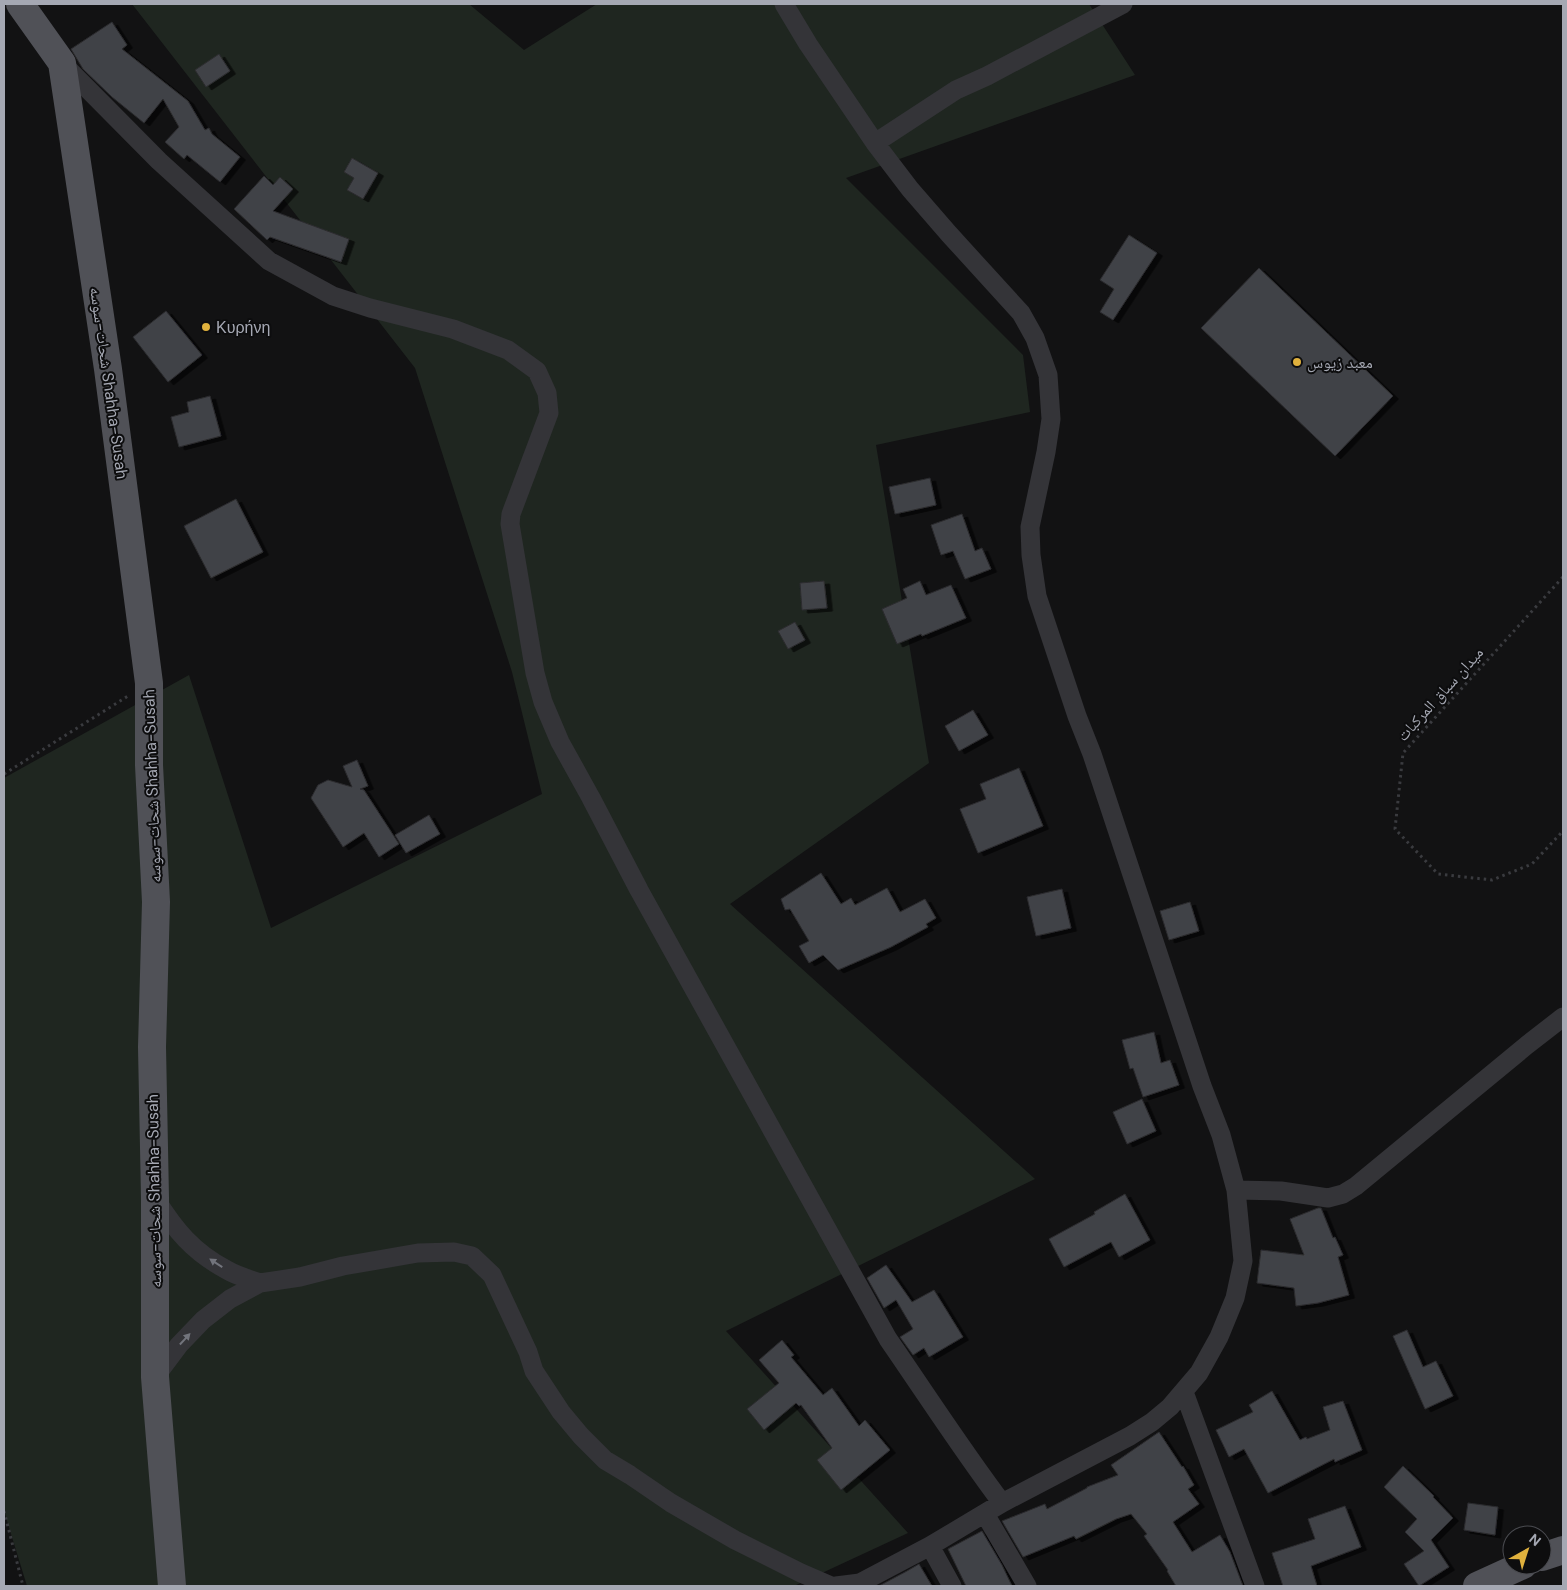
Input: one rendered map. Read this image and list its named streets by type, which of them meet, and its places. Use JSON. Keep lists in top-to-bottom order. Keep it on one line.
{"streets":{"main road":["شحات-سوسه Shahha-Susah"],"path":["ميدان سباق المركبات"]},"places":["Κυρήνη","معبد زيوس"],"north":"top right"}
